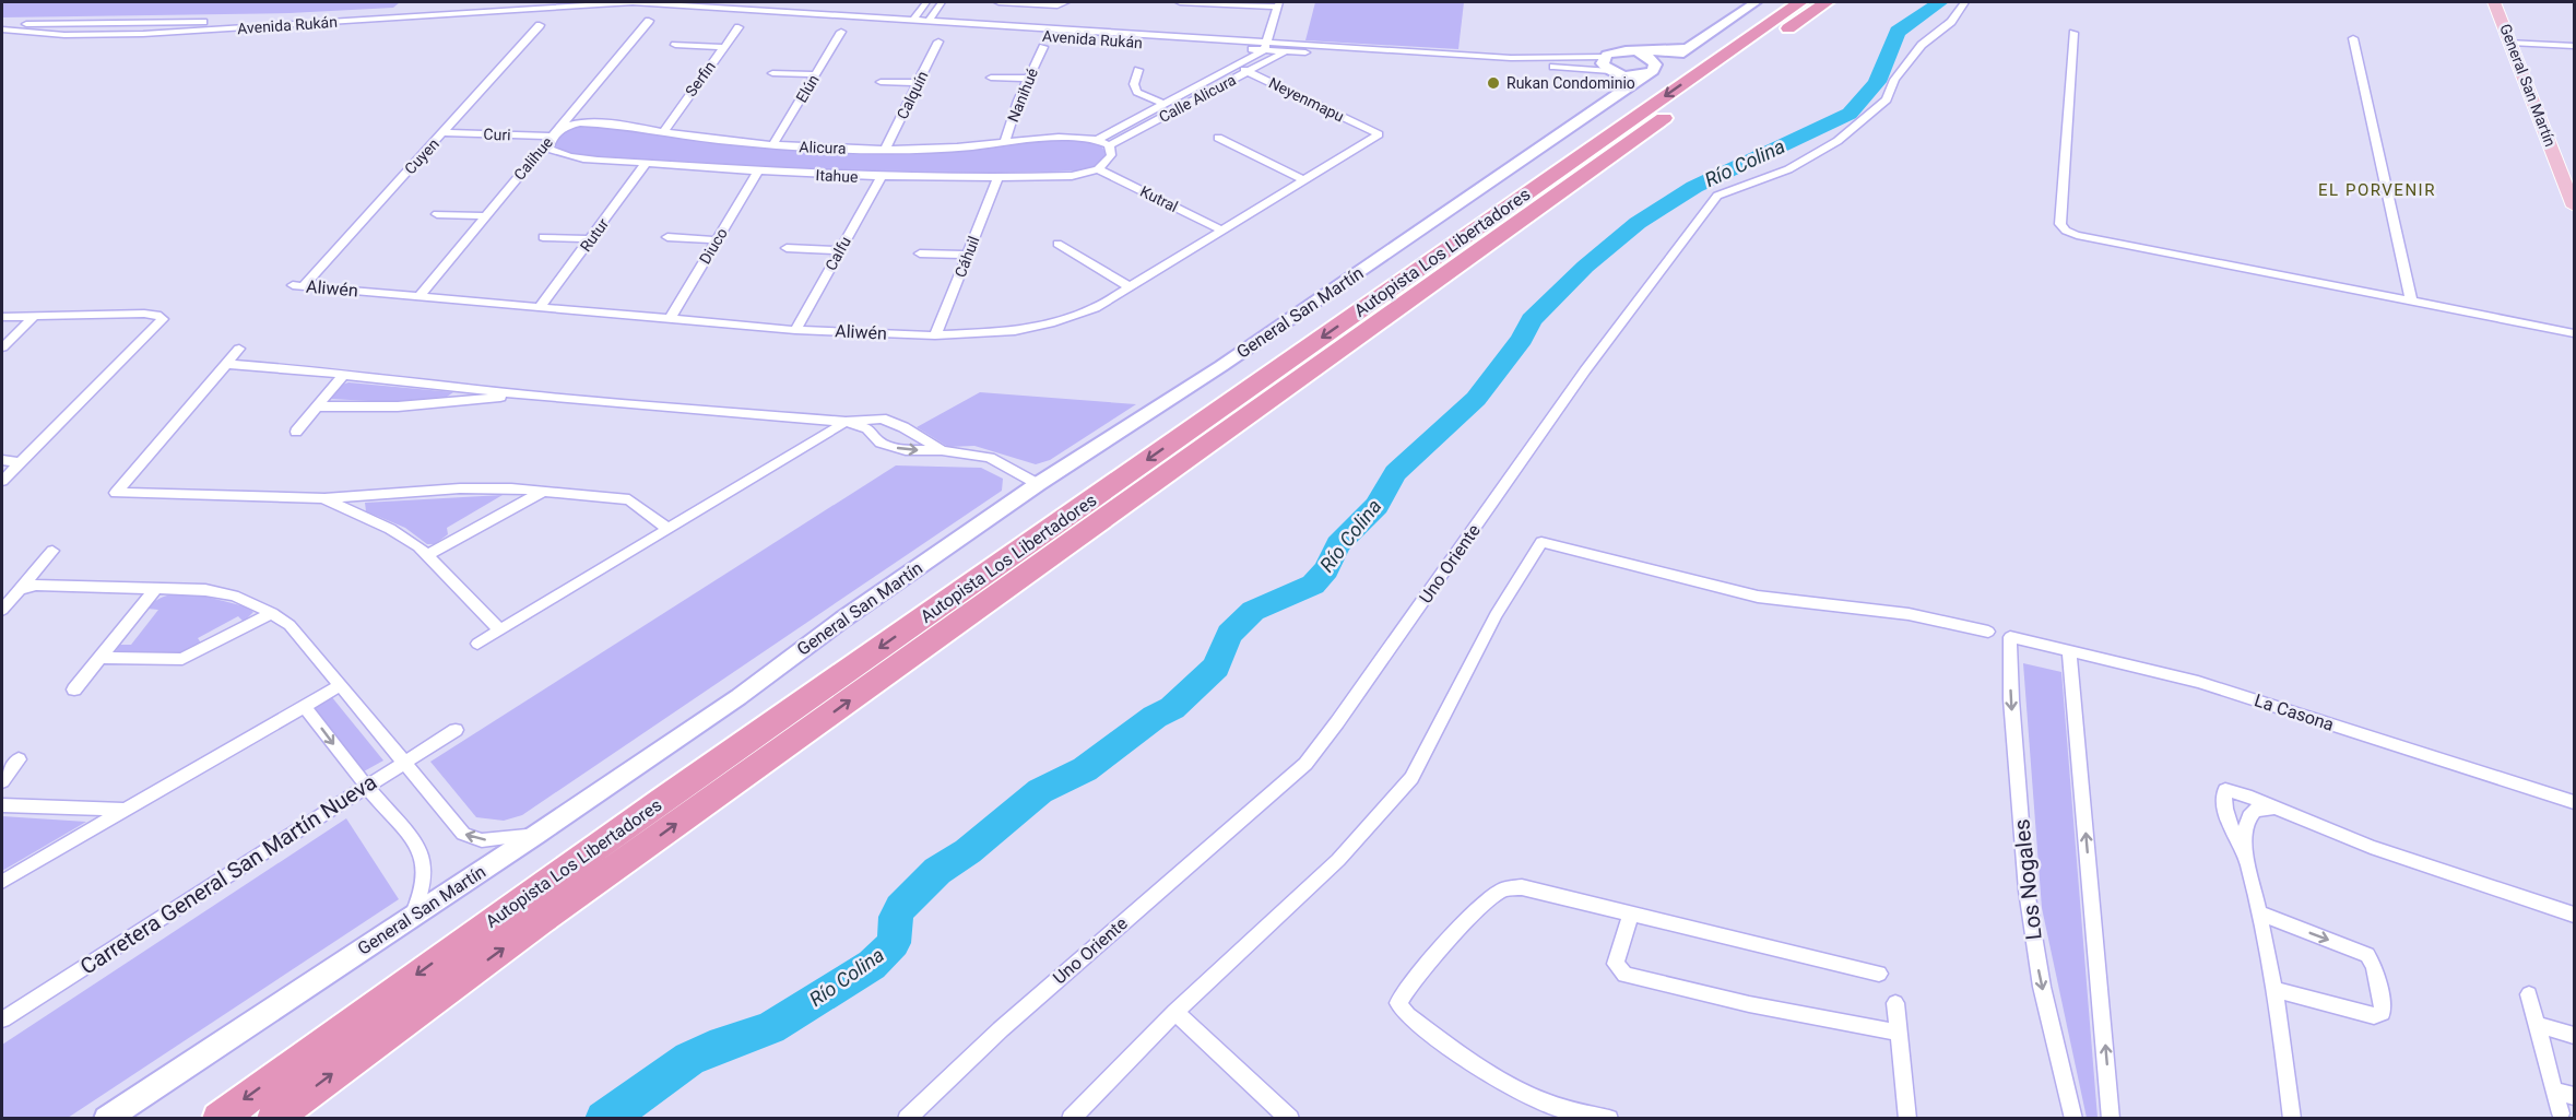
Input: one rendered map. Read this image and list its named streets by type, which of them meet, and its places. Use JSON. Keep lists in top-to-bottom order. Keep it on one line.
{"streets":{"highway":["Autopista Los Libertadores"],"main road":["General San Martín"],"street":["Avenida Rukán","Serfin","Elún","Calquín","Nanihué","Calle Alicura","Neyenmapu","Curi","Alicura","Cuyen","Calihue","Itahue","Kutral","Rutur","Diuco","Calfu","Cáhuil","Aliwén","Uno Oriente","La Casona","Carretera General San Martín Nueva","Los Nogales"]},"crossings":[["Avenida Rukán","General San Martín"],["Avenida Rukán","Elún"],["Avenida Rukán","Calle Alicura"],["Serfin","Alicura"],["Elún","Alicura"],["Calquín","Alicura"],["Nanihué","Alicura"],["Calle Alicura","Neyenmapu"],["Calle Alicura","Alicura"],["Neyenmapu","Aliwén"],["Curi","Alicura"],["Curi","Cuyen"],["Curi","Calihue"],["Curi","Itahue"],["Alicura","Calihue"],["Alicura","Itahue"],["Cuyen","Aliwén"],["Calihue","Itahue"],["Calihue","Aliwén"],["Itahue","Kutral"],["Itahue","Rutur"],["Itahue","Diuco"],["Itahue","Calfu"],["Itahue","Cáhuil"],["Kutral","Aliwén"],["Rutur","Aliwén"],["Diuco","Aliwén"],["Calfu","Aliwén"],["Cáhuil","Aliwén"],["La Casona","Los Nogales"]],"districts":["EL PORVENIR"],"water":["Río Colina"],"places":["Rukan Condominio"]}
